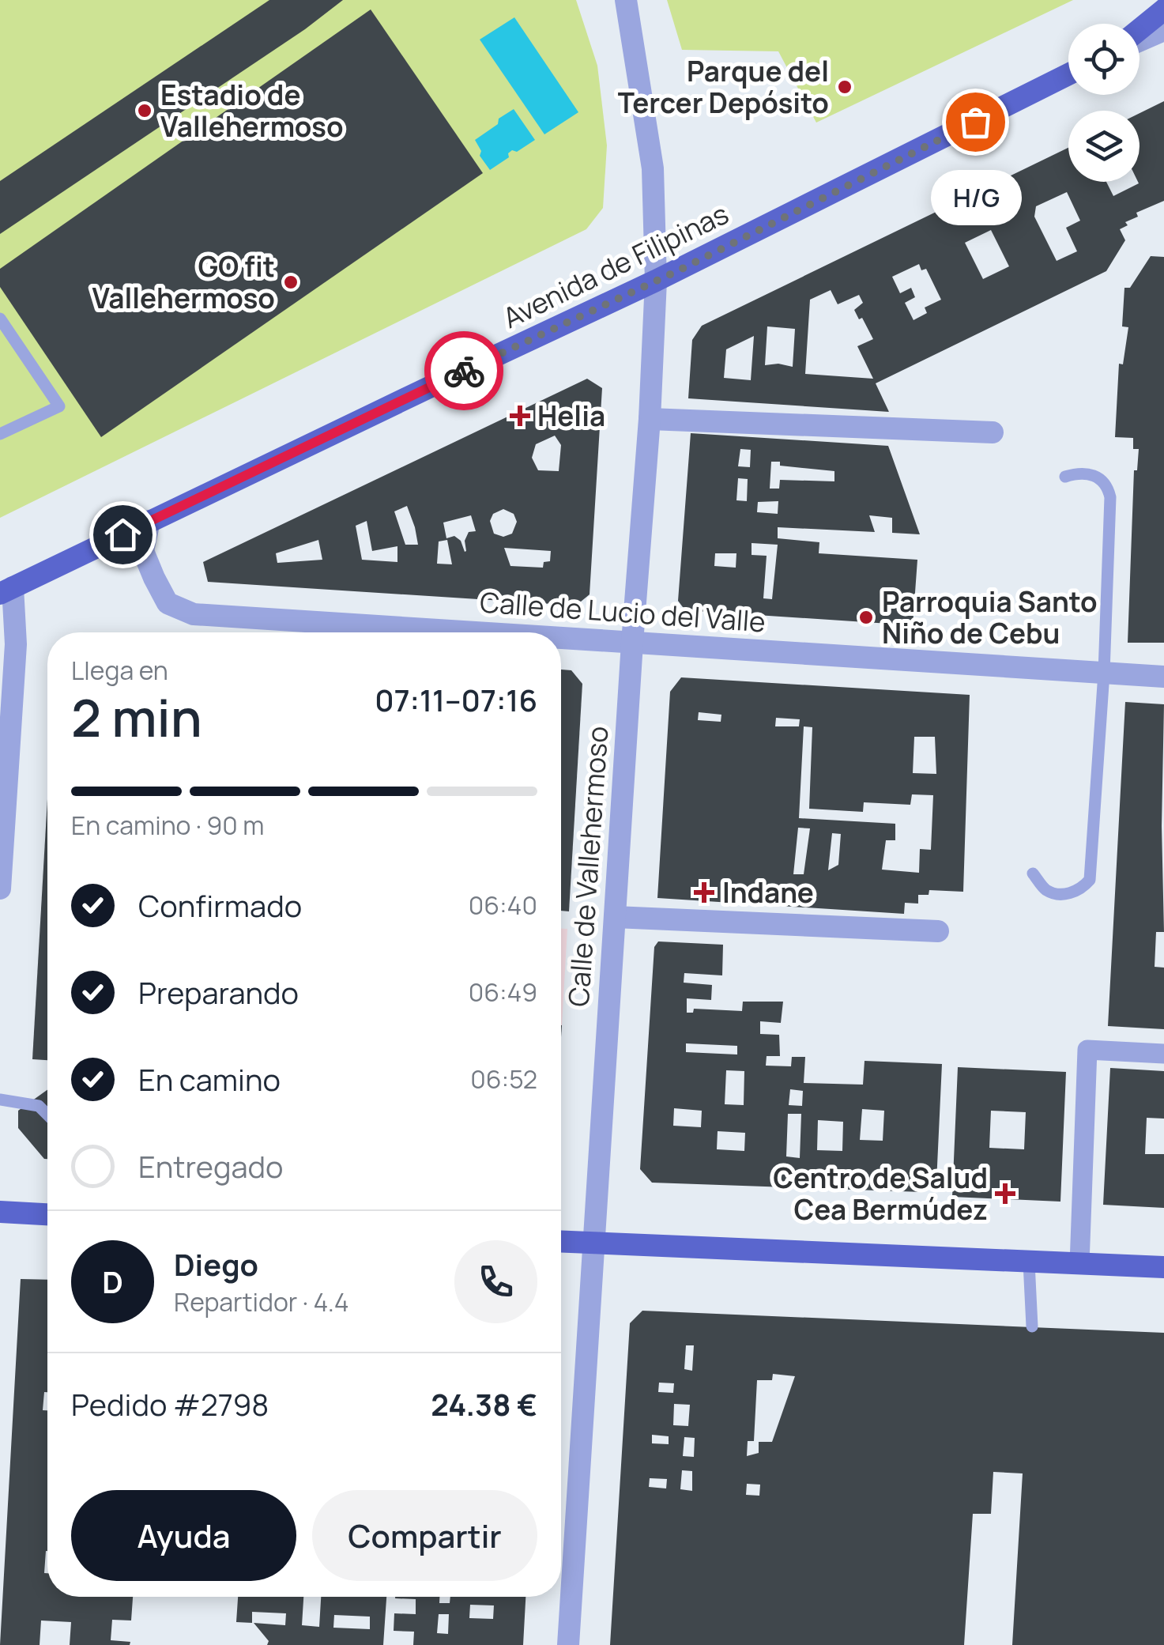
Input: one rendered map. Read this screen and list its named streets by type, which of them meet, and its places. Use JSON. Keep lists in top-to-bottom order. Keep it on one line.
{"streets":{"main road":["Avenida de Filipinas"],"street":["Calle de Lucio del Valle","Calle de Vallehermoso"]},"crossings":[["Avenida de Filipinas","Calle de Lucio del Valle"],["Avenida de Filipinas","Calle de Vallehermoso"],["Calle de Lucio del Valle","Calle de Vallehermoso"]],"places":{"other":["Parque del Tercer Depósito","Estadio de Vallehermoso","H/G","GO fit Vallehermoso","Parroquia Santo Niño de Cebu"],"health":["Helia","Indane","Centro de Salud Cea Bermúdez"]},"page":{"bubble":"H/G","heading":["2 min","Llega en","07:11–07:16"],"panel":["Diego","Repartidor · 4.4","Pedido #2798","24.38 €"],"bar":"En camino · 90 m","list":[["Confirmado","06:40"],["Preparando","06:49"],["En camino","06:52"],"Entregado"],"round":"D","buttons":["Ayuda","Compartir"]}}
